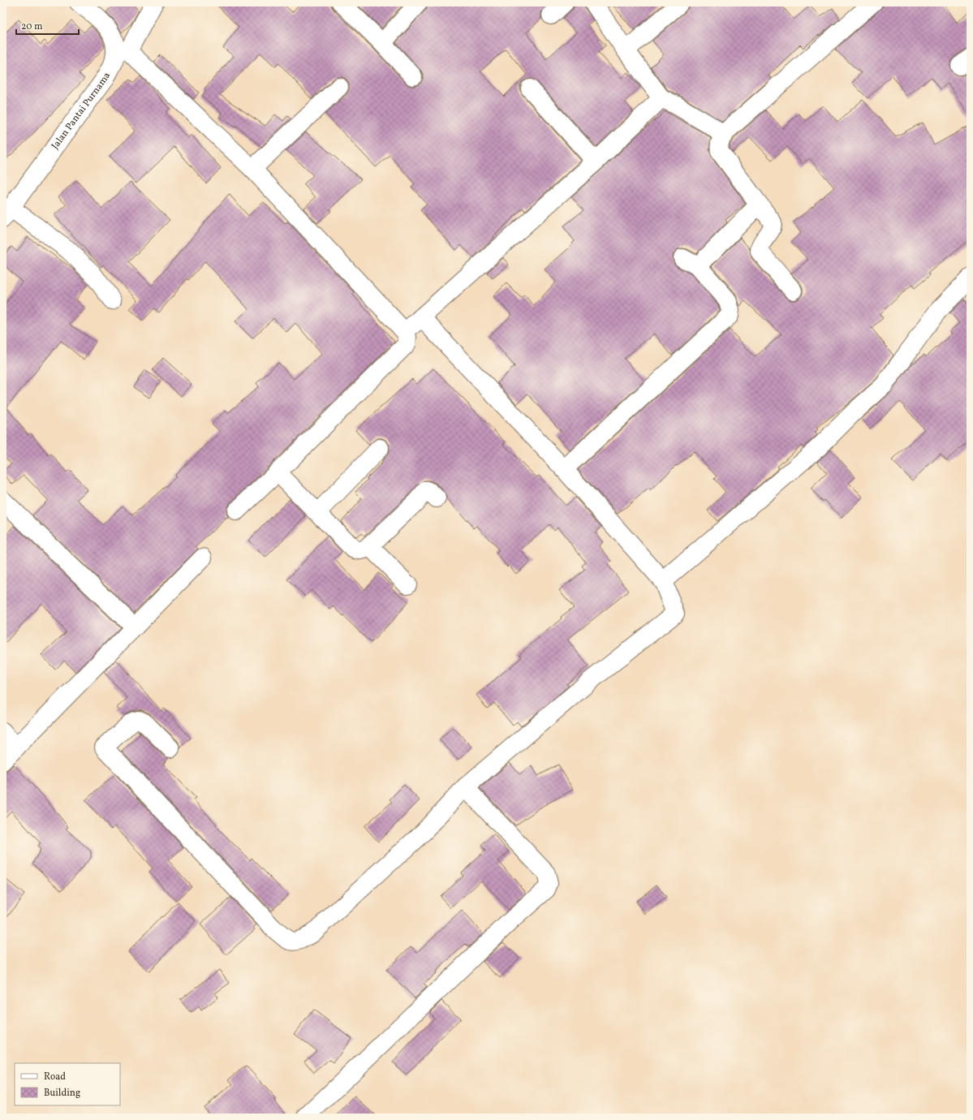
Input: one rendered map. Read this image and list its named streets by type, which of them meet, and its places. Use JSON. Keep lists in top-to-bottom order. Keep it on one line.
{"streets":{"street":["Jalan Pantai Purnama"]},"legend":["Road","Building"],"scale_bar":"20 m"}
